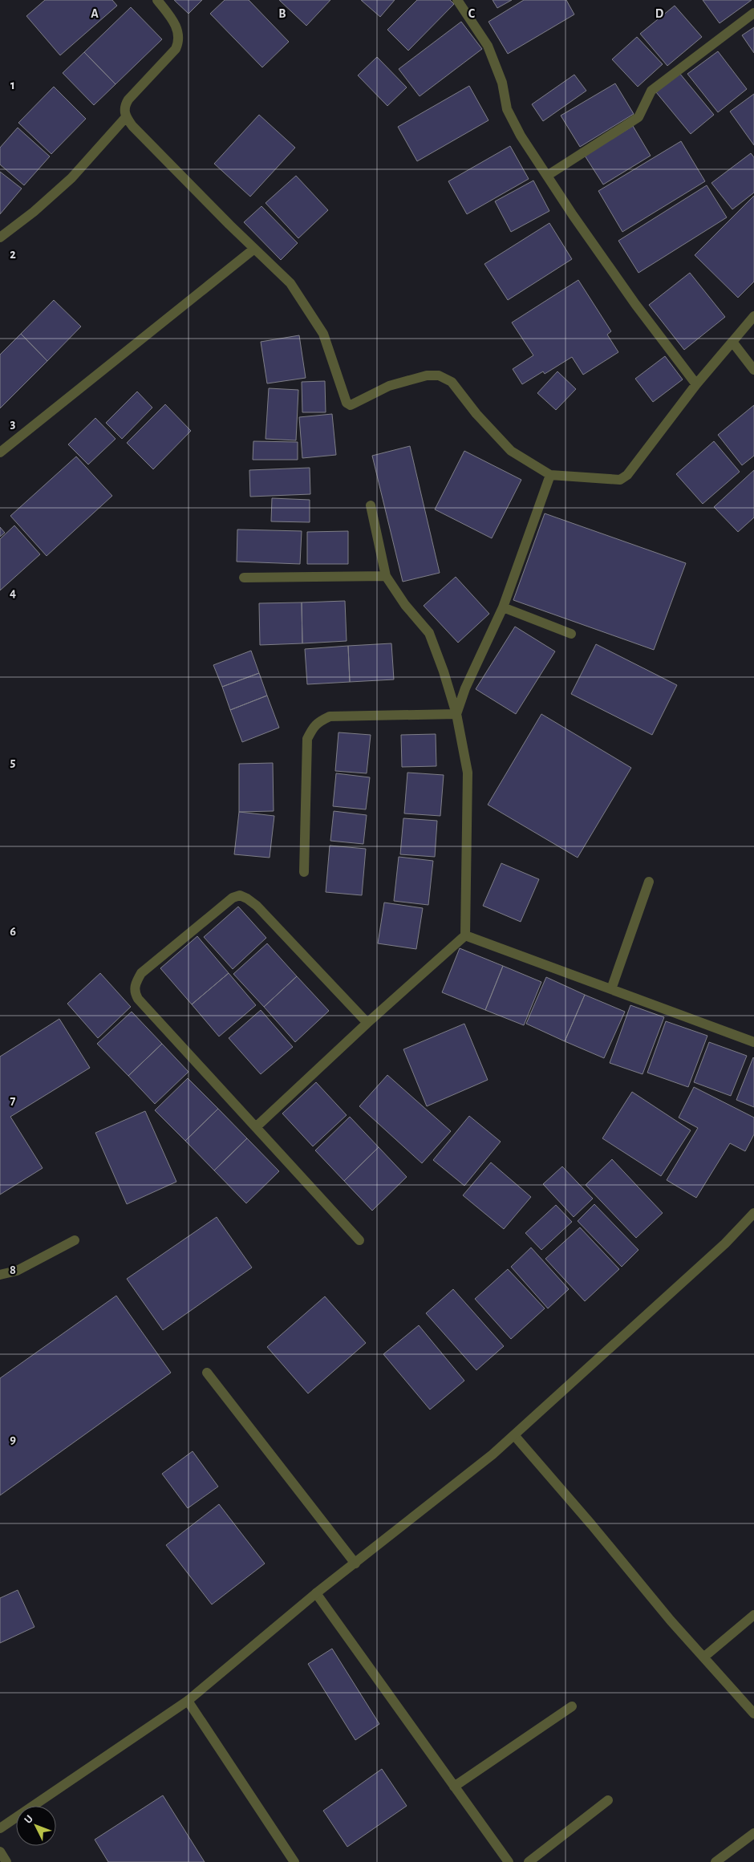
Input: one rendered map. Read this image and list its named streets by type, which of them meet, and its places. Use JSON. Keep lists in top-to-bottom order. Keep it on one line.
{"north":"top left","grid":{"columns":["A","B","C","D"],"rows":["1","2","3","4","5","6","7","8","9"]}}
